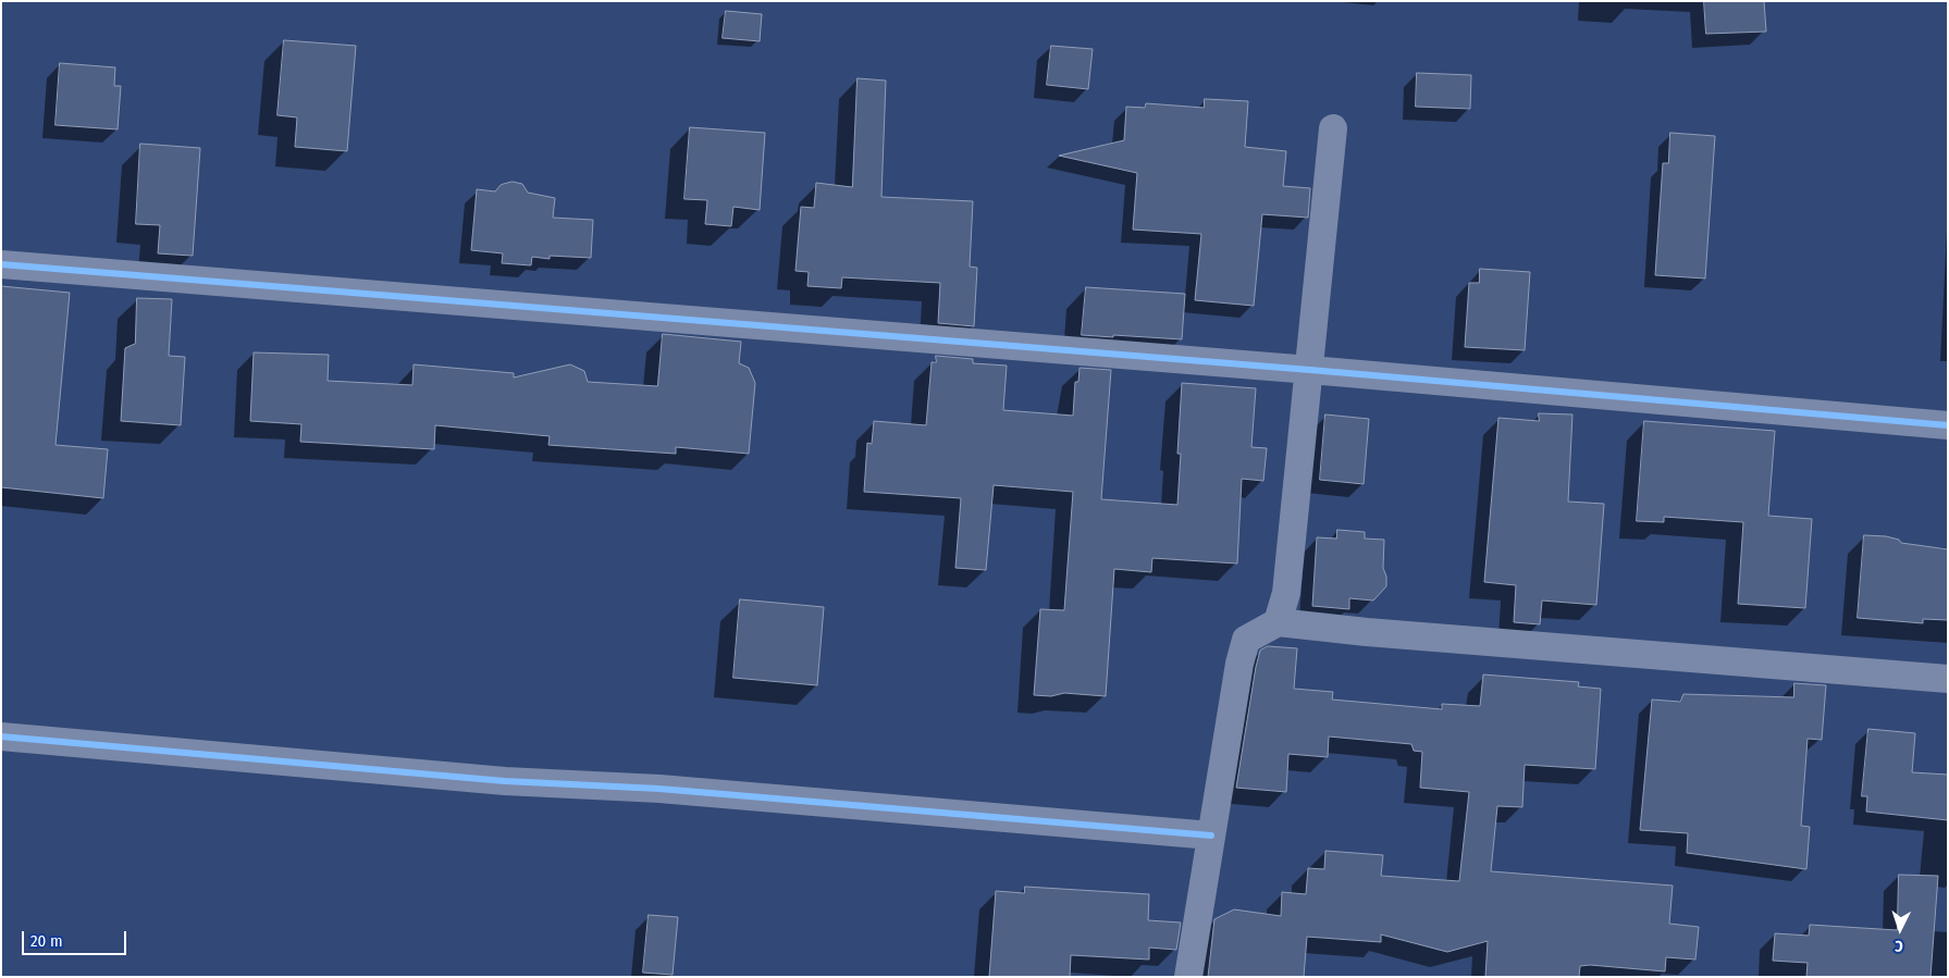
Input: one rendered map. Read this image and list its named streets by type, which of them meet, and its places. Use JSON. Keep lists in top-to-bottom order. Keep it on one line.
{"scale_bar":"20 m","north":"bottom"}
